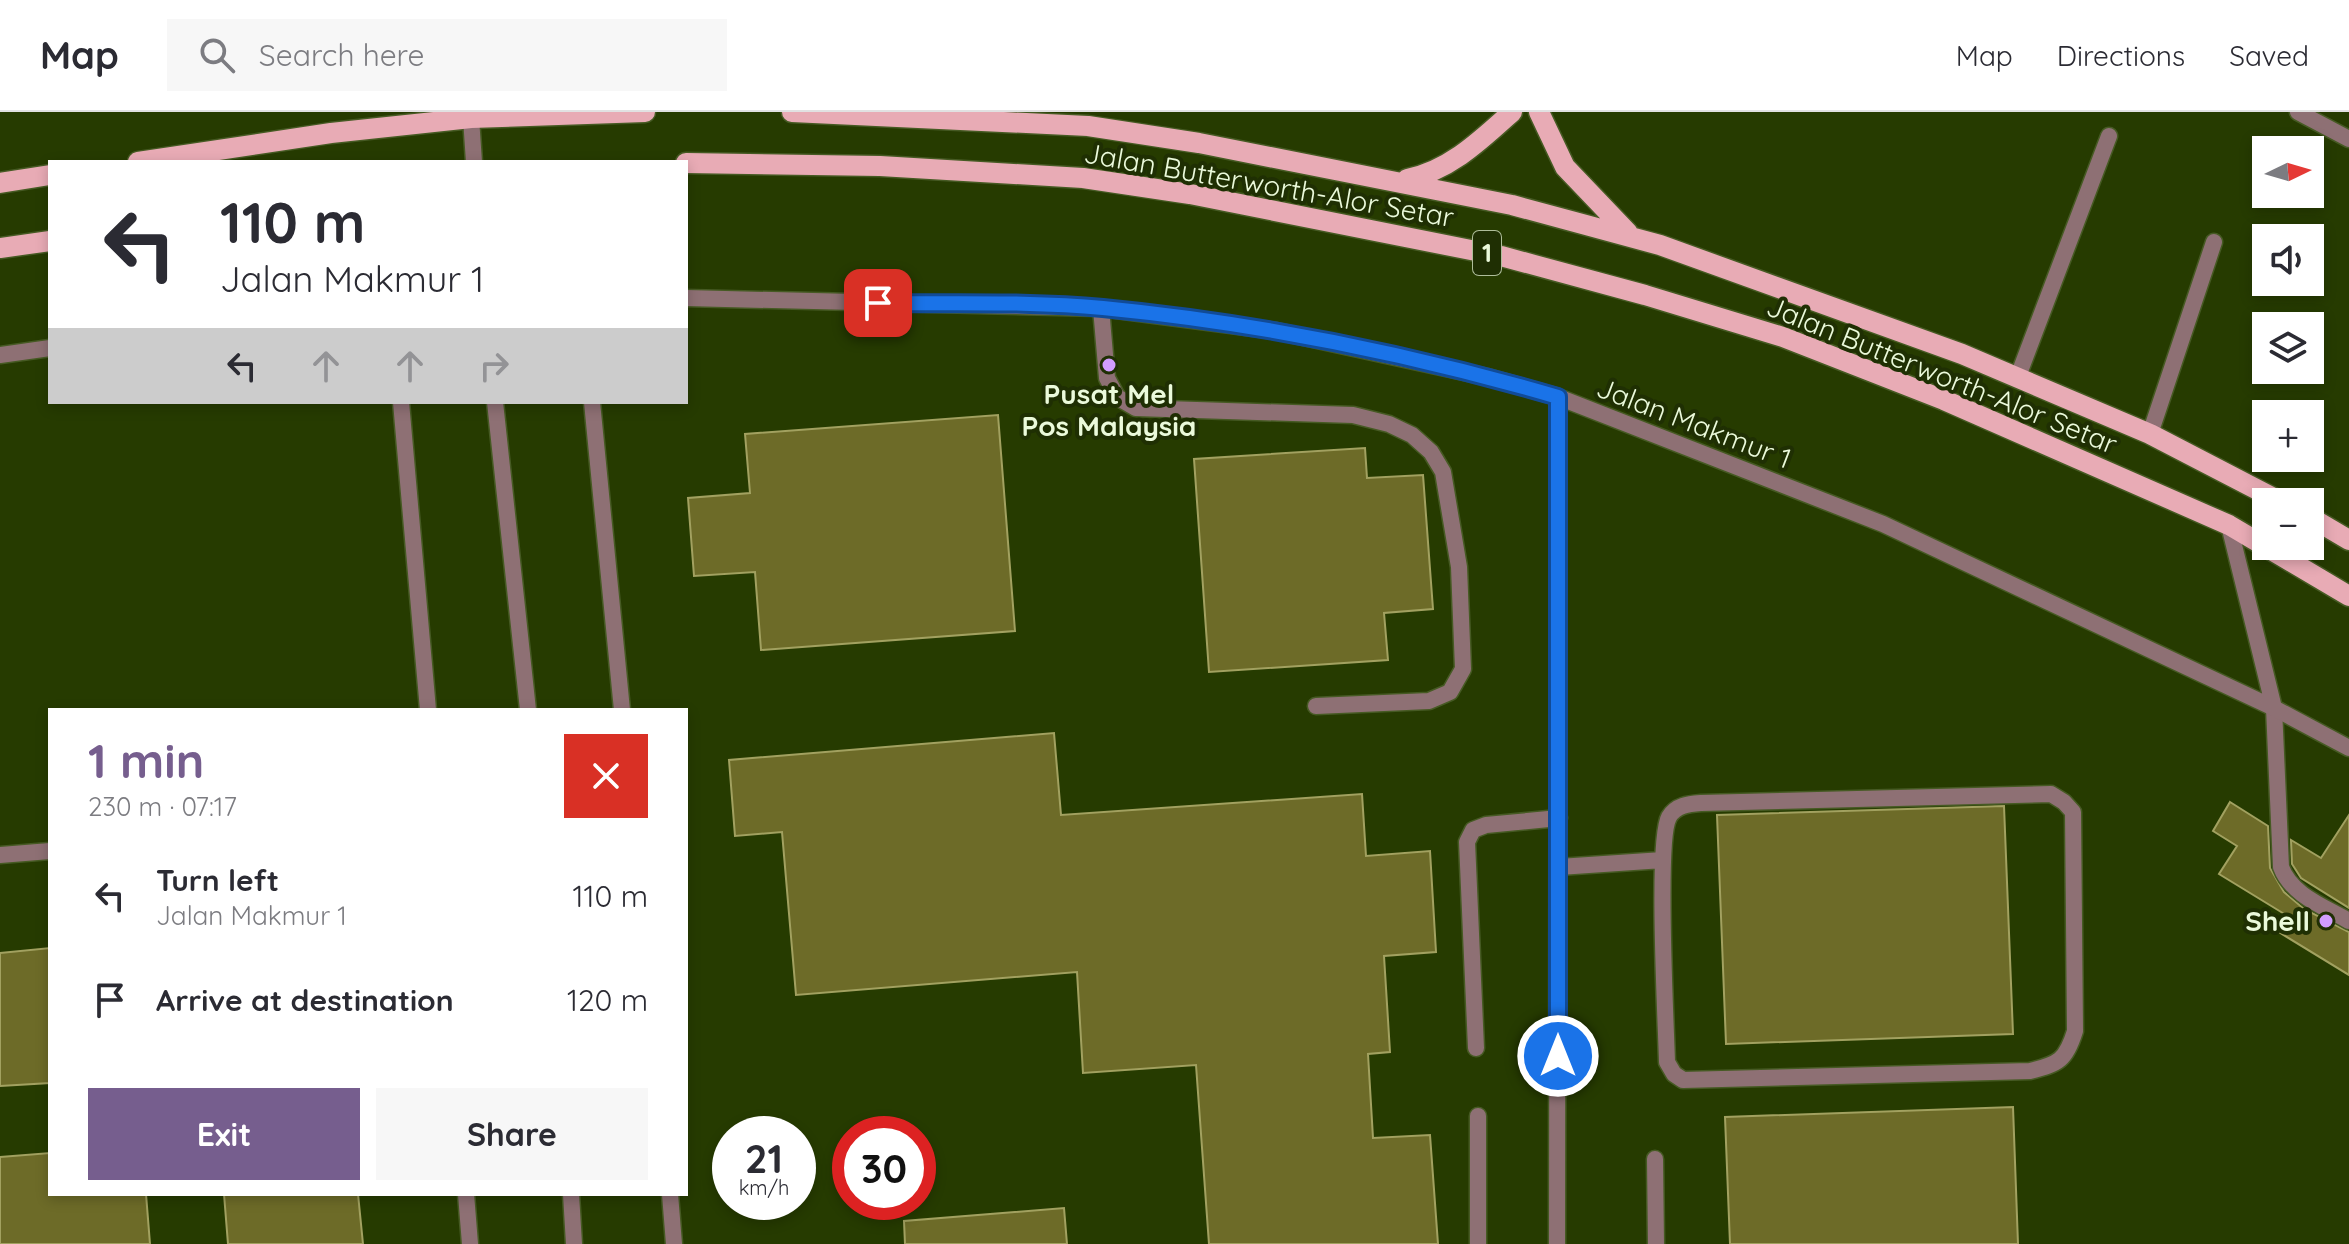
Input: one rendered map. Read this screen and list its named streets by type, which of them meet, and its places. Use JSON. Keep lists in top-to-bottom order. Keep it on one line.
{"streets":{"main road":["Jalan Butterworth-Alor Setar","1"],"street":["Jalan Makmur 1"]},"places":["Pusat Mel Pos Malaysia","Shell"],"north":"right","page":{"header":"Map","search":"Search here","nav":["Map","Directions","Saved"],"map_buttons":["+","−"],"turn":["110 m","Jalan Makmur 1"],"heading":["1 min","230 m · 07:17"],"list":[{"name":"Turn left","note":"Jalan Makmur 1","value":"110 m"},{"name":"Arrive at destination","value":"120 m"}],"buttons":["Exit","Share"],"speed":"21 km/h","limit":"30"}}
